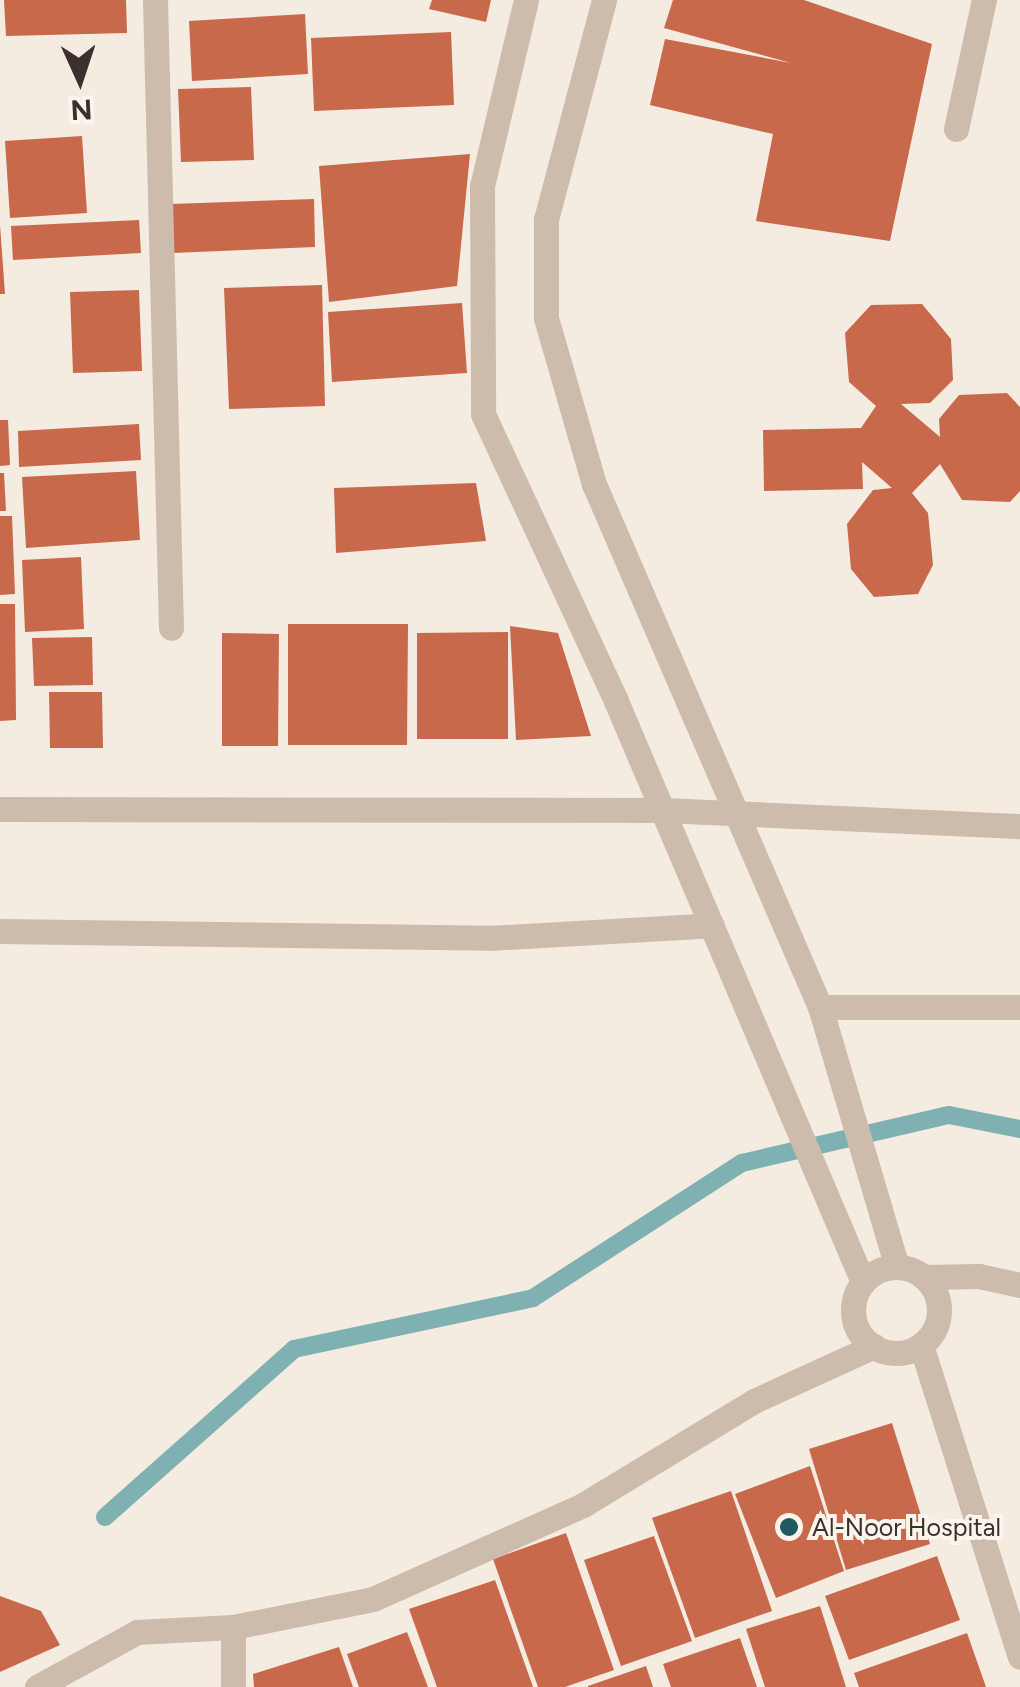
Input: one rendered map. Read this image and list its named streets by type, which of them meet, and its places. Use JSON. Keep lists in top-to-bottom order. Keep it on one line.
{"places":["Al-Noor Hospital"],"north":"bottom"}
